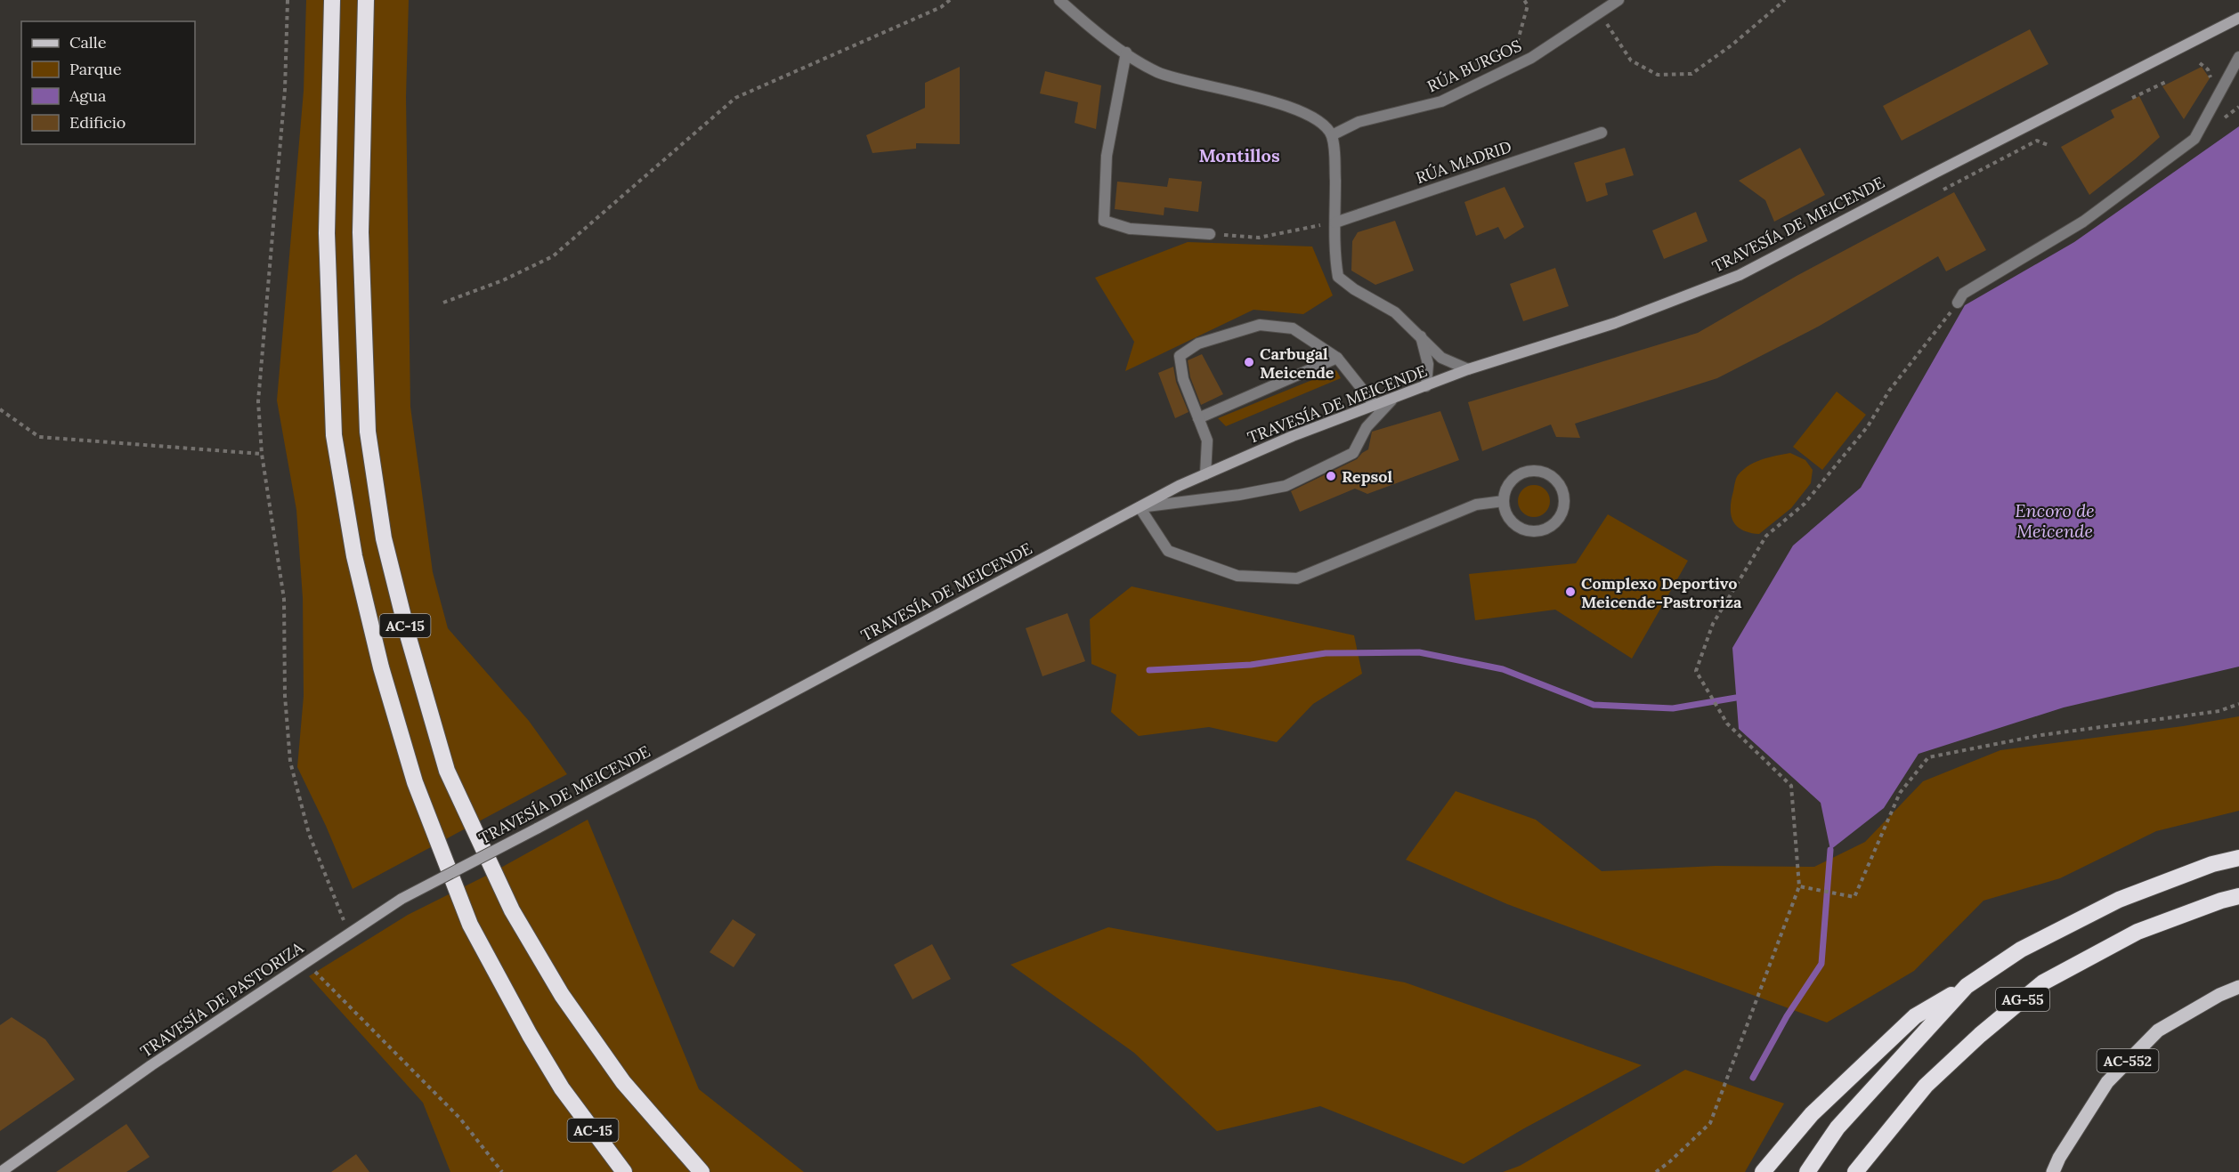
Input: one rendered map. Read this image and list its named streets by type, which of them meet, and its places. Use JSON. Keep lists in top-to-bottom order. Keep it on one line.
{"streets":{"highway":["AC-15","AG-55"],"main road":["TRAVESÍA DE MEICENDE","TRAVESÍA DE PASTORIZA","AC-552"],"street":["RÚA BURGOS","RÚA MADRID"]},"crossings":[["TRAVESÍA DE MEICENDE","TRAVESÍA DE PASTORIZA"]],"districts":["Montillos"],"water":["Encoro de Meicende"],"places":["Carbugal Meicende","Repsol","Complexo Deportivo Meicende-Pastroriza"],"legend":["Calle","Parque","Agua","Edificio"]}
